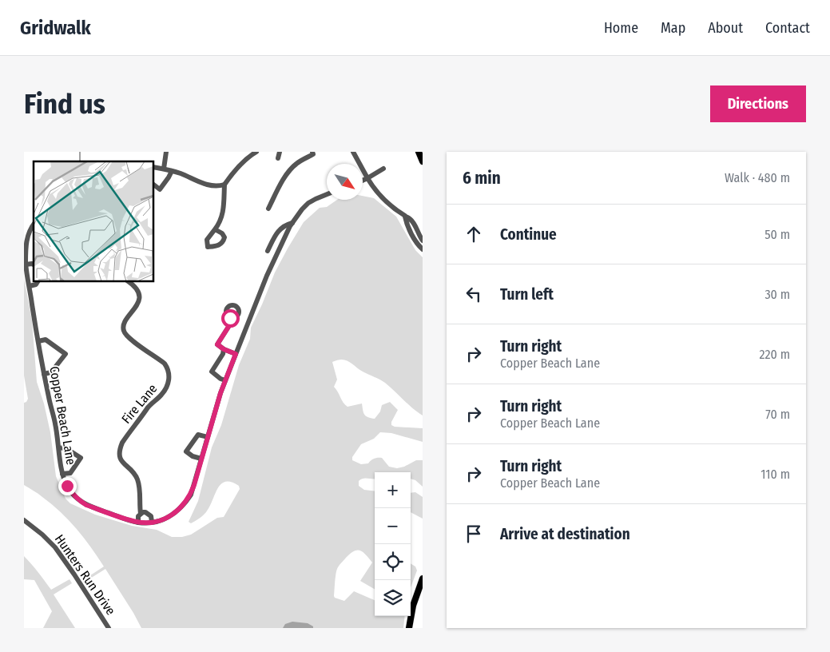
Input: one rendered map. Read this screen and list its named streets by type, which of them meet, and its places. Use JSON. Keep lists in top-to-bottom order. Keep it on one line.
{"streets":{"street":["Fire Lane","Copper Beach Lane","Hunters Run Drive"]},"north":"bottom right","page":{"header":"Gridwalk","nav":["Home","Map","About","Contact"],"buttons":"Directions","title":"Find us","heading":["6 min","Walk · 480 m"],"list":[["Continue","50 m"],["Turn left","30 m"],["Turn right","Copper Beach Lane","220 m"],["Turn right","Copper Beach Lane","70 m"],["Turn right","Copper Beach Lane","110 m"],"Arrive at destination"],"map_buttons":["+","−"]}}
